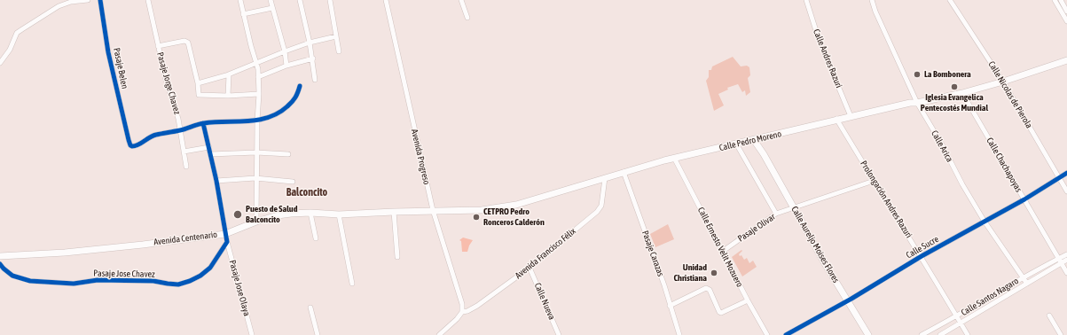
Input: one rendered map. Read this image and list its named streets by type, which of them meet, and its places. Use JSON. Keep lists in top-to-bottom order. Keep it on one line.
{"streets":{"main road":["Calle Pedro Moreno","Avenida Centenario","Calle Aureljo Moises Flores"],"street":["Calle Andres Razuri","Pasaje Belen","Pasaje Jorge Chavez","Calle Nicolas de Pierola","Calle Arica","Avenida Progreso","Calle Chachapoyas","Prolongación Andres Razuri","Pasaje Olivar","Calle Ernesto Velit Mozuero","Calle Sucre","Avenida Francisco Félix","Pasaje Carazas","Pasaje Jose Chavez","Pasaje Jose Olaya","Calle Santos Nagaro","Calle Nueva"]},"crossings":[["Calle Andres Razuri","Calle Pedro Moreno"],["Pasaje Belen","Pasaje Jorge Chavez"],["Calle Nicolas de Pierola","Calle Pedro Moreno"],["Calle Nicolas de Pierola","Calle Sucre"],["Calle Pedro Moreno","Calle Arica"],["Calle Pedro Moreno","Avenida Progreso"],["Calle Pedro Moreno","Calle Chachapoyas"],["Calle Pedro Moreno","Prolongación Andres Razuri"],["Calle Pedro Moreno","Avenida Centenario"],["Calle Pedro Moreno","Calle Aureljo Moises Flores"],["Calle Pedro Moreno","Calle Ernesto Velit Mozuero"],["Calle Pedro Moreno","Avenida Francisco Félix"],["Calle Pedro Moreno","Pasaje Carazas"],["Calle Arica","Calle Sucre"],["Calle Arica","Calle Santos Nagaro"],["Avenida Progreso","Avenida Centenario"],["Avenida Progreso","Avenida Francisco Félix"],["Calle Chachapoyas","Calle Sucre"],["Calle Chachapoyas","Calle Santos Nagaro"],["Prolongación Andres Razuri","Pasaje Olivar"],["Prolongación Andres Razuri","Calle Sucre"],["Prolongación Andres Razuri","Calle Santos Nagaro"],["Pasaje Olivar","Calle Aureljo Moises Flores"],["Pasaje Olivar","Calle Ernesto Velit Mozuero"],["Calle Aureljo Moises Flores","Calle Sucre"],["Avenida Francisco Félix","Calle Nueva"],["Pasaje Jose Chavez","Pasaje Jose Olaya"]],"districts":["Balconcito"],"places":["La Bombonera","Iglesia Evangelica Pentecostés Mundial","Puesto de Salud Balconcito","CETPRO Pedro Ronceros Calderón","Unidad Christiana"]}
